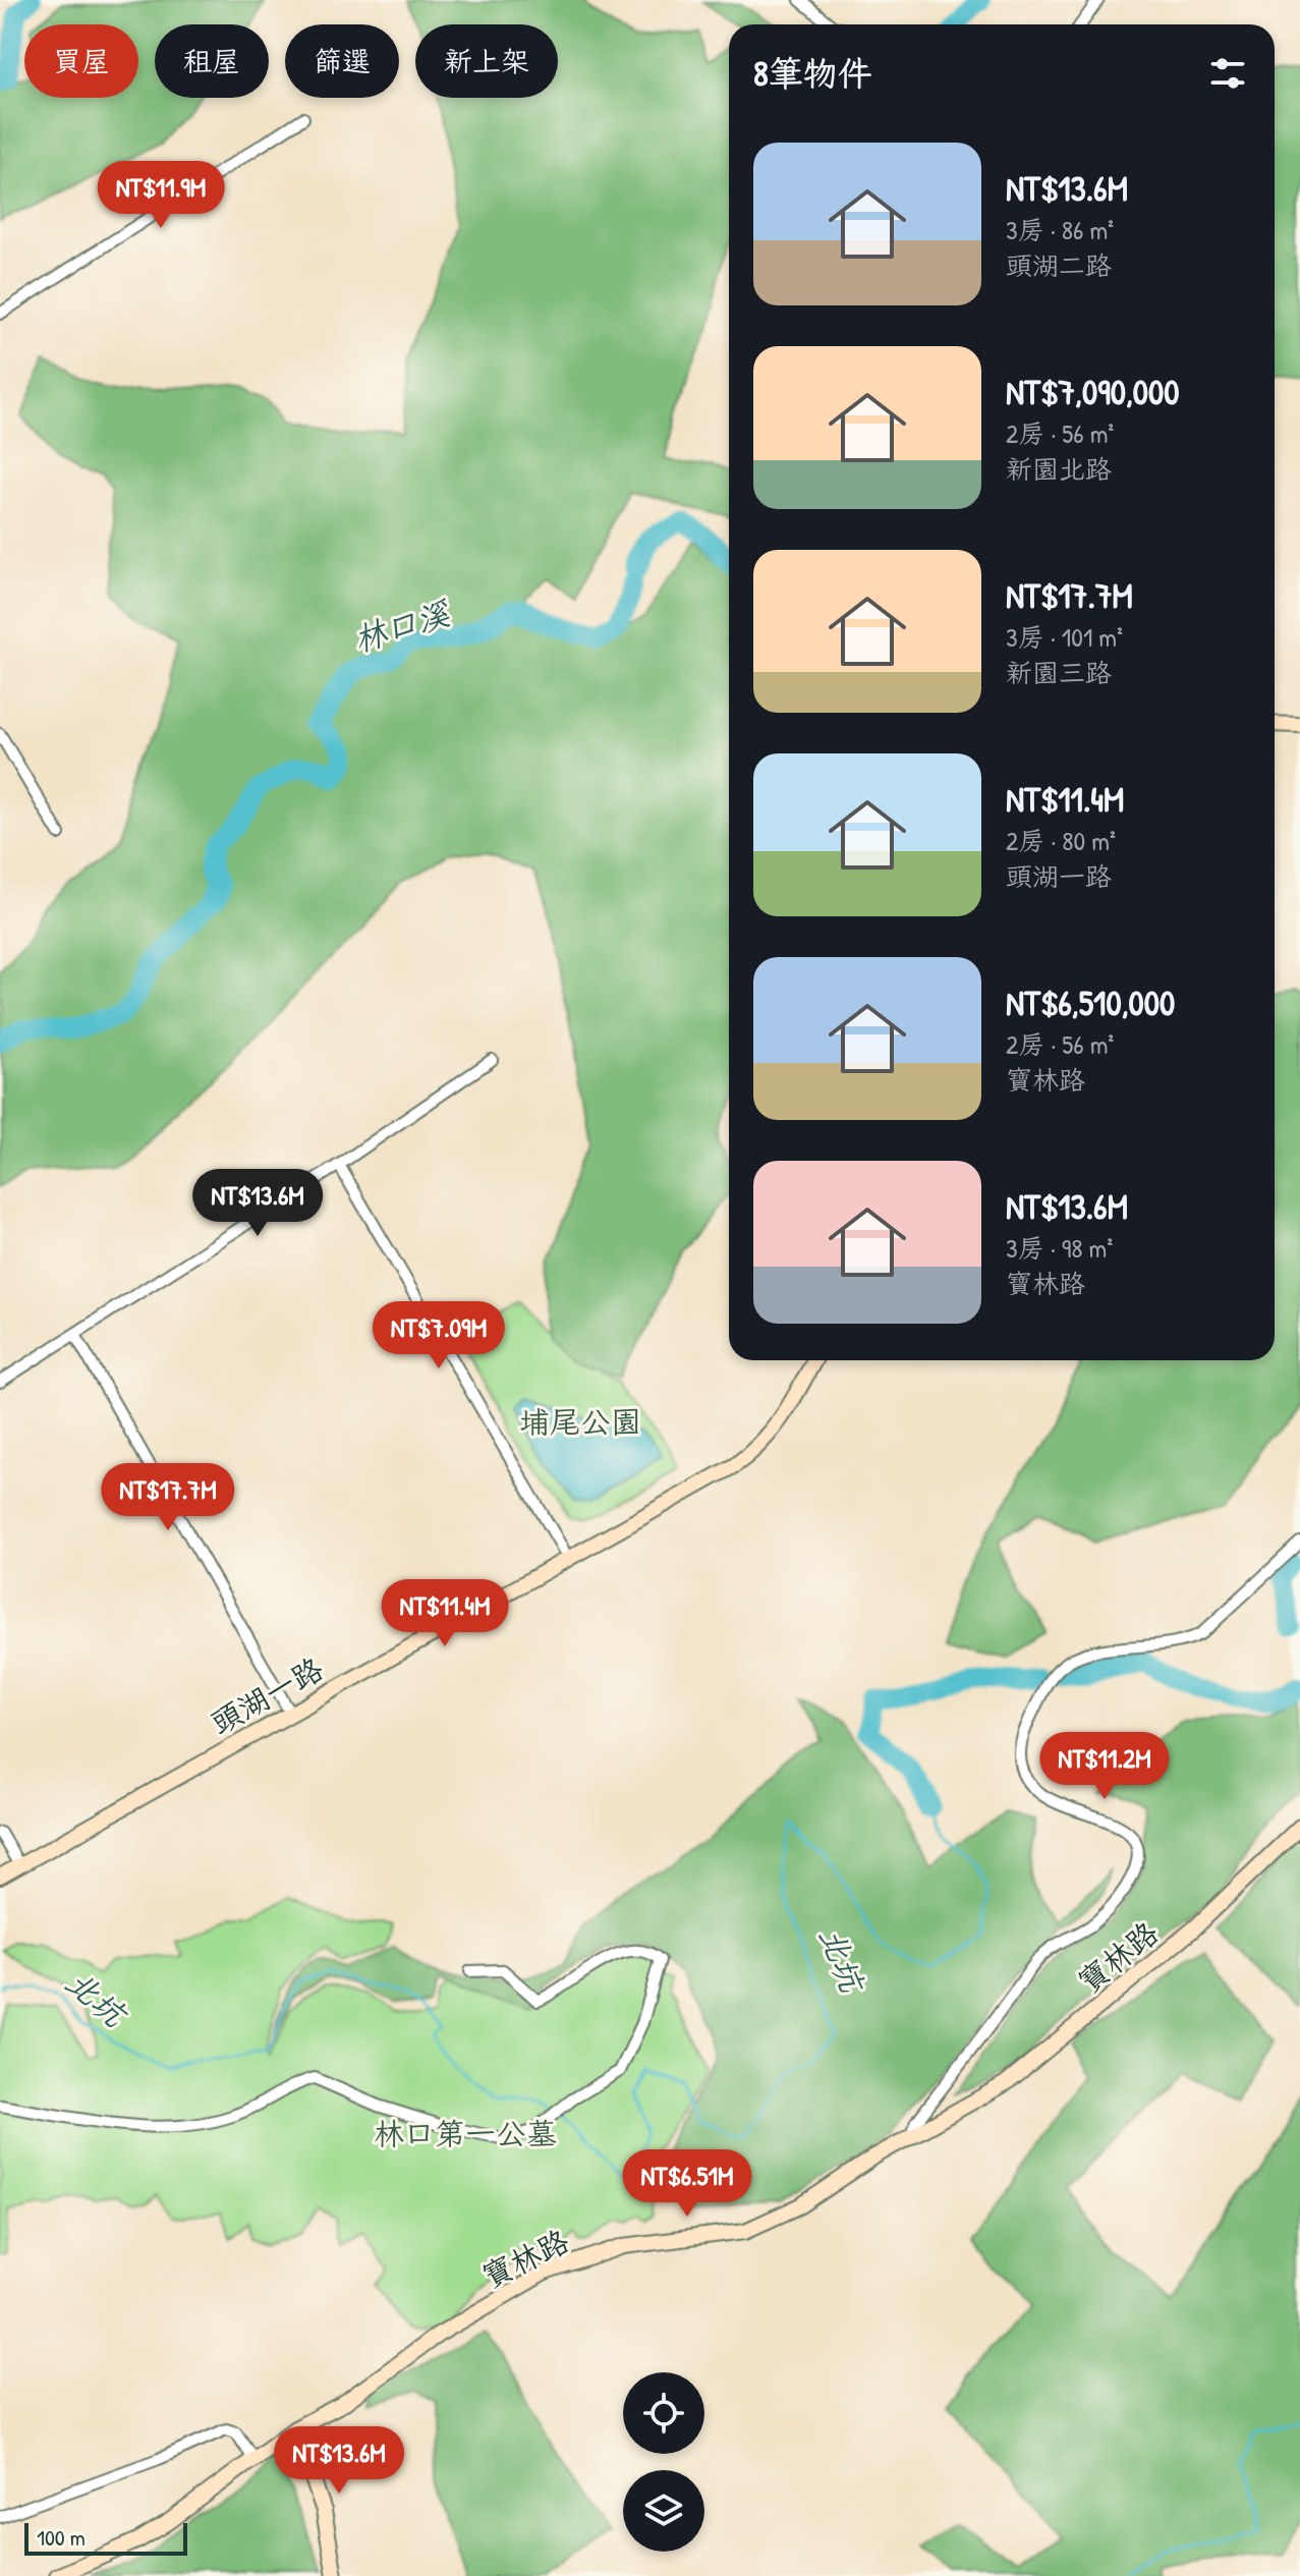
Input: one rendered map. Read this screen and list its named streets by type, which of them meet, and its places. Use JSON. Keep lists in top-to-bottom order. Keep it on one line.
{"streets":{"main road":["頭湖一路","寶林路"]},"water":["林口溪","北坑"],"parks":["埔尾公園","林口第一公墓"],"scale_bar":"100 m","page":{"chip":["買屋","租屋","篩選","新上架"],"heading":"8筆物件","list":[{"name":"NT$13.6M","note":"3房 · 86 m² · 頭湖二路"},{"name":"NT$7,090,000","note":"2房 · 56 m² · 新園北路"},{"name":"NT$17.7M","note":"3房 · 101 m² · 新園三路"},{"name":"NT$11.4M","note":"2房 · 80 m² · 頭湖一路"},{"name":"NT$6,510,000","note":"2房 · 56 m² · 寶林路"},{"name":"NT$13.6M","note":"3房 · 98 m² · 寶林路"}],"price":["NT$11.9M","NT$13.6M","NT$7.09M","NT$17.7M","NT$11.4M","NT$11.2M","NT$6.51M","NT$13.6M"],"scale":"100 m"}}
